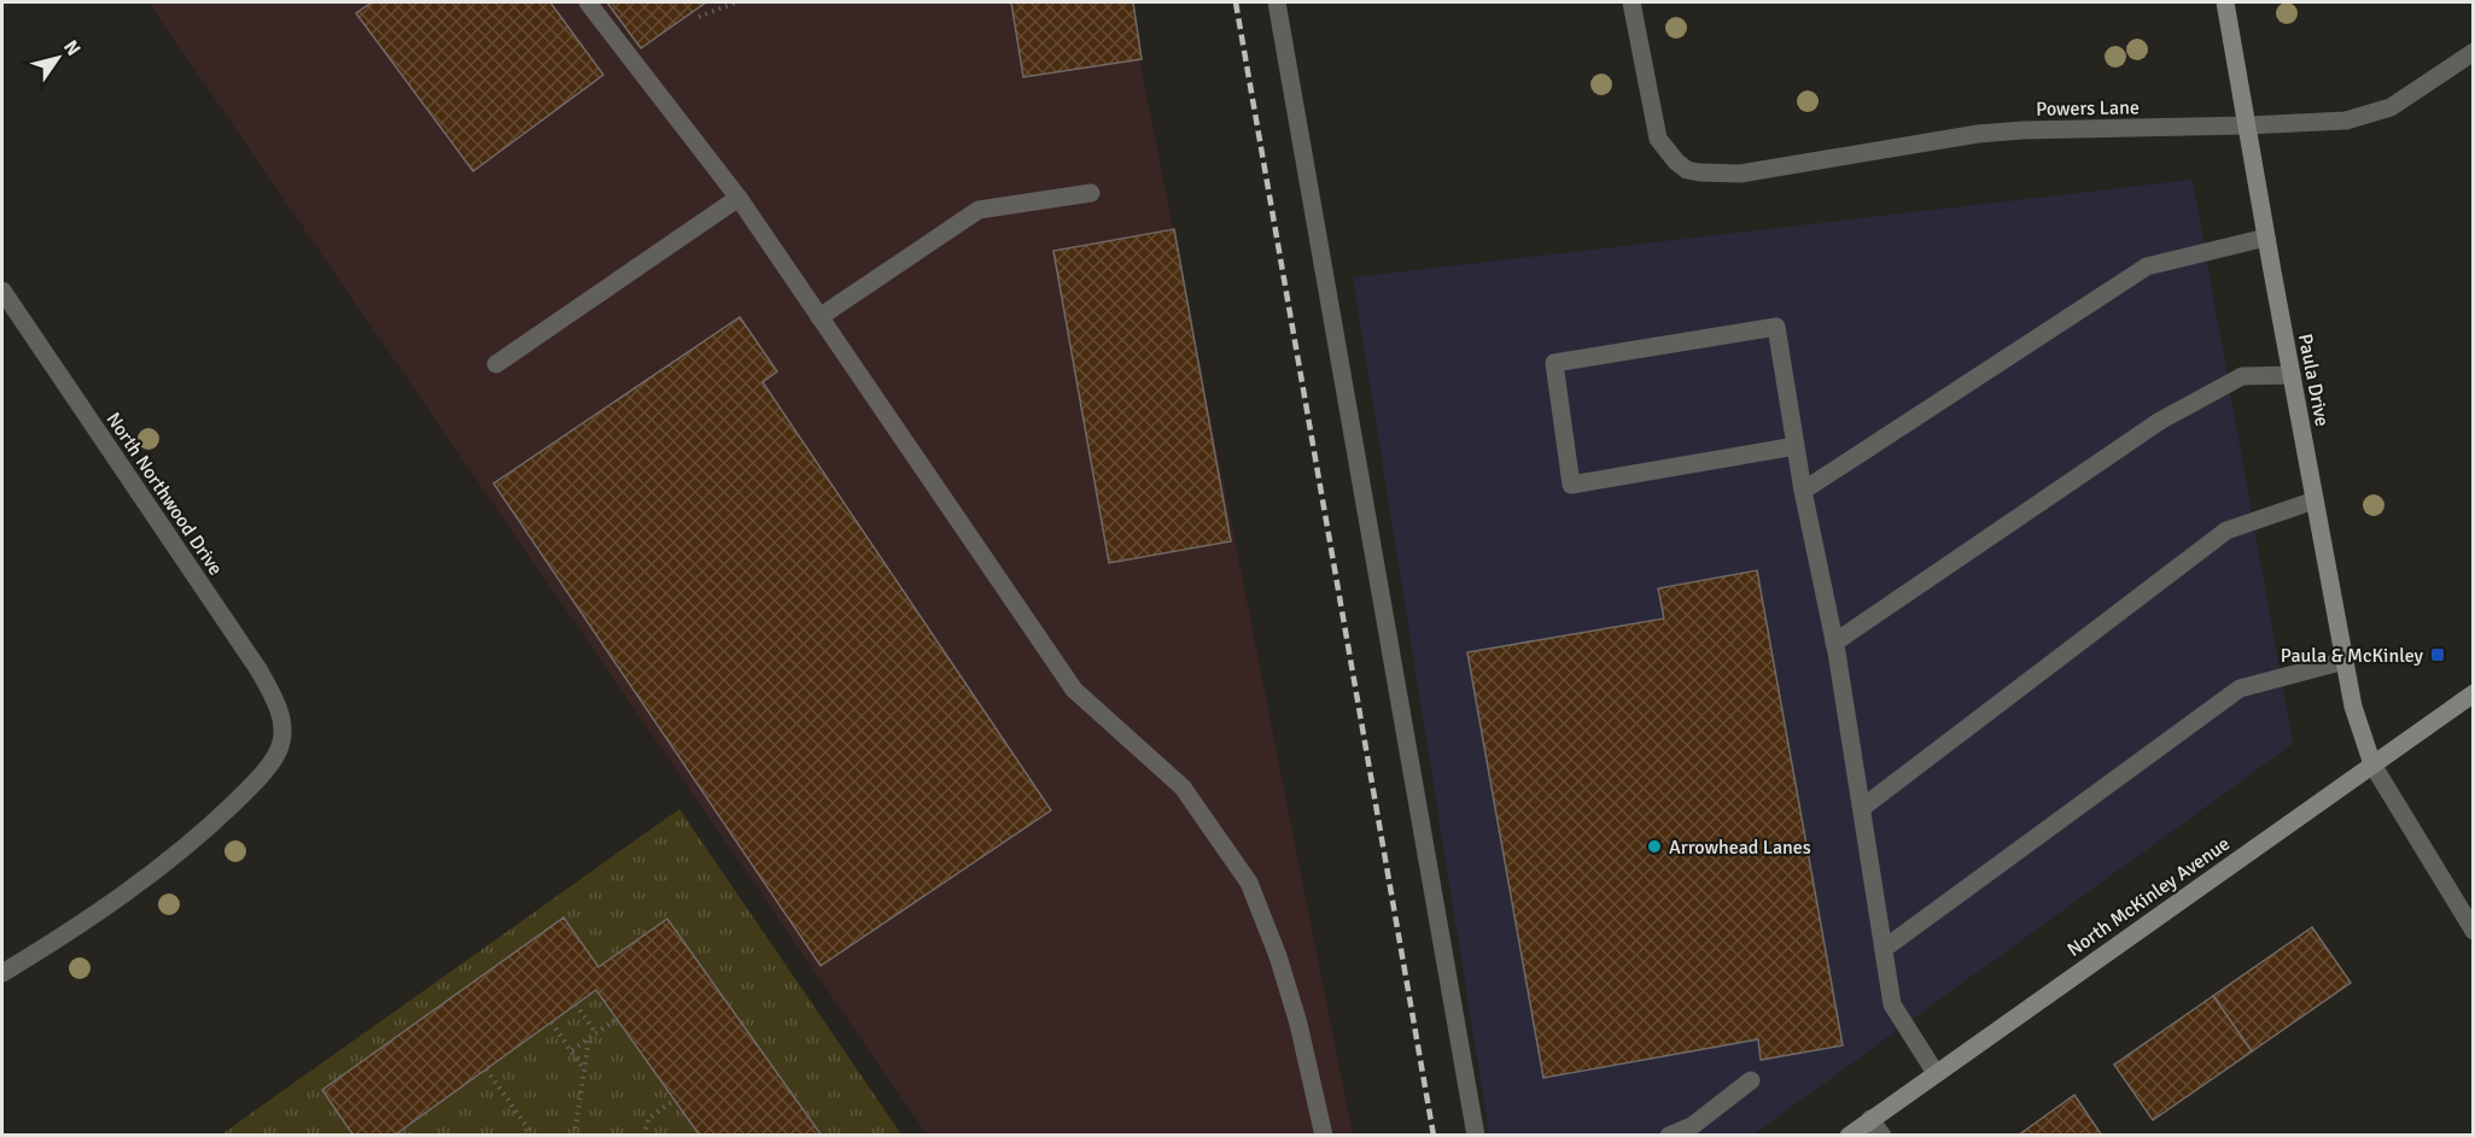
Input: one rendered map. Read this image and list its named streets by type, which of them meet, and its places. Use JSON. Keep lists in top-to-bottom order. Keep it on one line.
{"streets":{"street":["Powers Lane","Paula Drive","North Northwood Drive","North McKinley Avenue"]},"crossings":[["Powers Lane","Paula Drive"],["Paula Drive","North McKinley Avenue"]],"places":{"transit":["Paula & McKinley"],"other":["Arrowhead Lanes"]},"north":"top right"}
